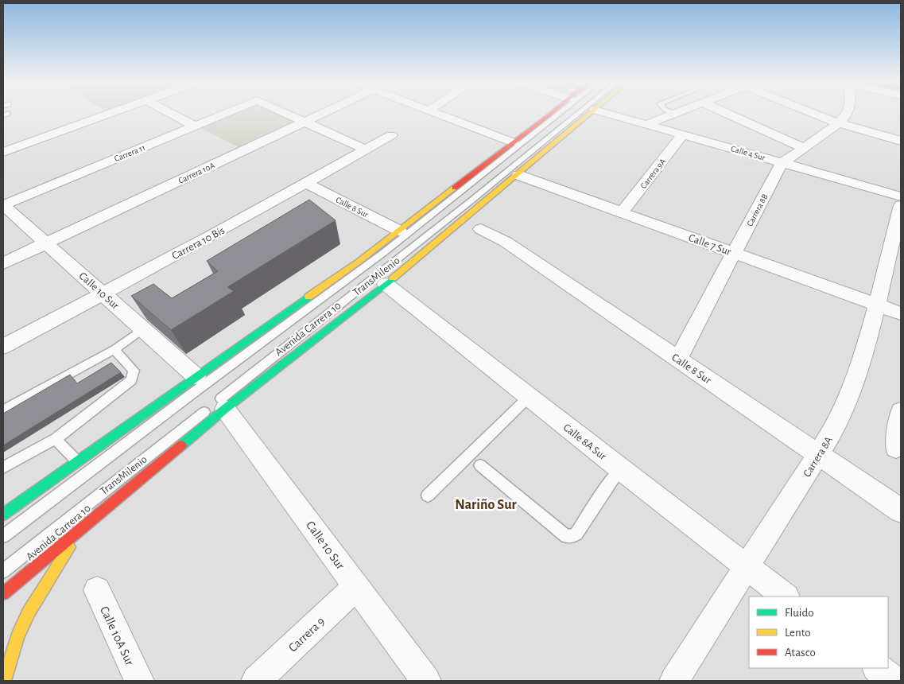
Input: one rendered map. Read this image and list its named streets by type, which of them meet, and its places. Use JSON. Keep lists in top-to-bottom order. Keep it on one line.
{"streets":{"main road":["Avenida Carrera 10"],"street":["Carrera 11","Calle 4 Sur","Carrera 10A","Carrera 9A","Calle 8 Sur","Carrera 8B","Carrera 10 Bis","Calle 7 Sur","Calle 10 Sur","Calle 8A Sur","Carrera 8A","Carrera 9","Calle 10A Sur"],"lane":["TransMilenio"]},"crossings":[["Carrera 11","Carrera 10A"],["Carrera 11","Calle 10 Sur"],["Calle 4 Sur","Carrera 9A"],["Calle 4 Sur","Carrera 8B"],["Carrera 10A","Calle 10 Sur"],["Carrera 9A","Calle 7 Sur"],["Calle 8 Sur","Carrera 8B"],["Calle 8 Sur","Carrera 10 Bis"],["Calle 8 Sur","Carrera 8A"],["Carrera 8B","Calle 7 Sur"],["Carrera 10 Bis","Calle 10 Sur"],["Calle 7 Sur","Avenida Carrera 10"],["Calle 7 Sur","Carrera 8A"],["Calle 10 Sur","Avenida Carrera 10"],["Calle 10 Sur","Carrera 9"],["Avenida Carrera 10","Calle 8A Sur"],["Calle 8A Sur","Carrera 8A"]],"districts":["Nariño Sur"],"legend":["Fluido","Lento","Atasco"]}
